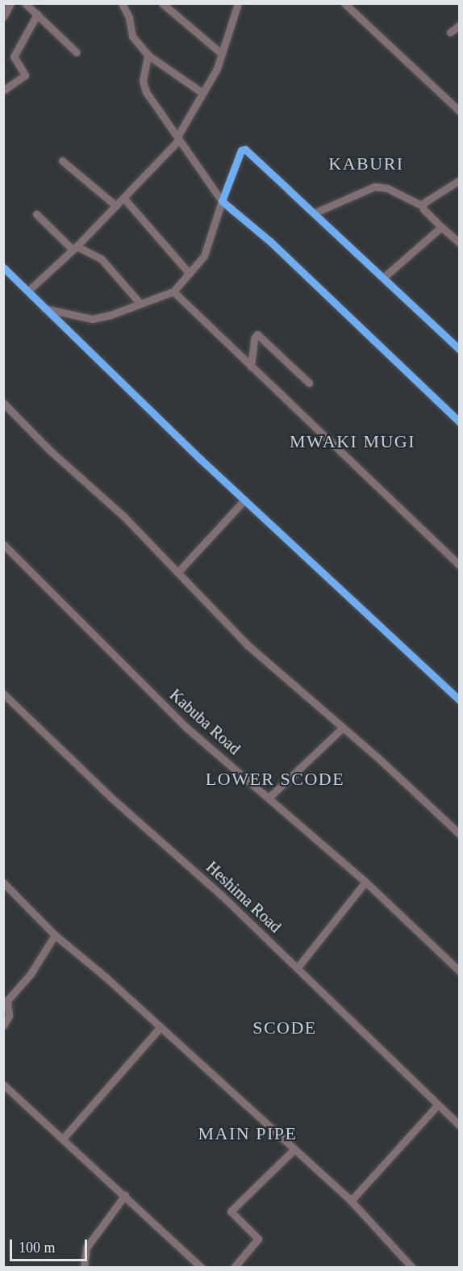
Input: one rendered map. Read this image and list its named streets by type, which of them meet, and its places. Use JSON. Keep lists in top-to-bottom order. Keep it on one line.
{"streets":{"street":["Kabuba Road","Heshima Road"]},"districts":["KABURI","MWAKI MUGI","LOWER SCODE","SCODE","MAIN PIPE"],"scale_bar":"100 m"}
